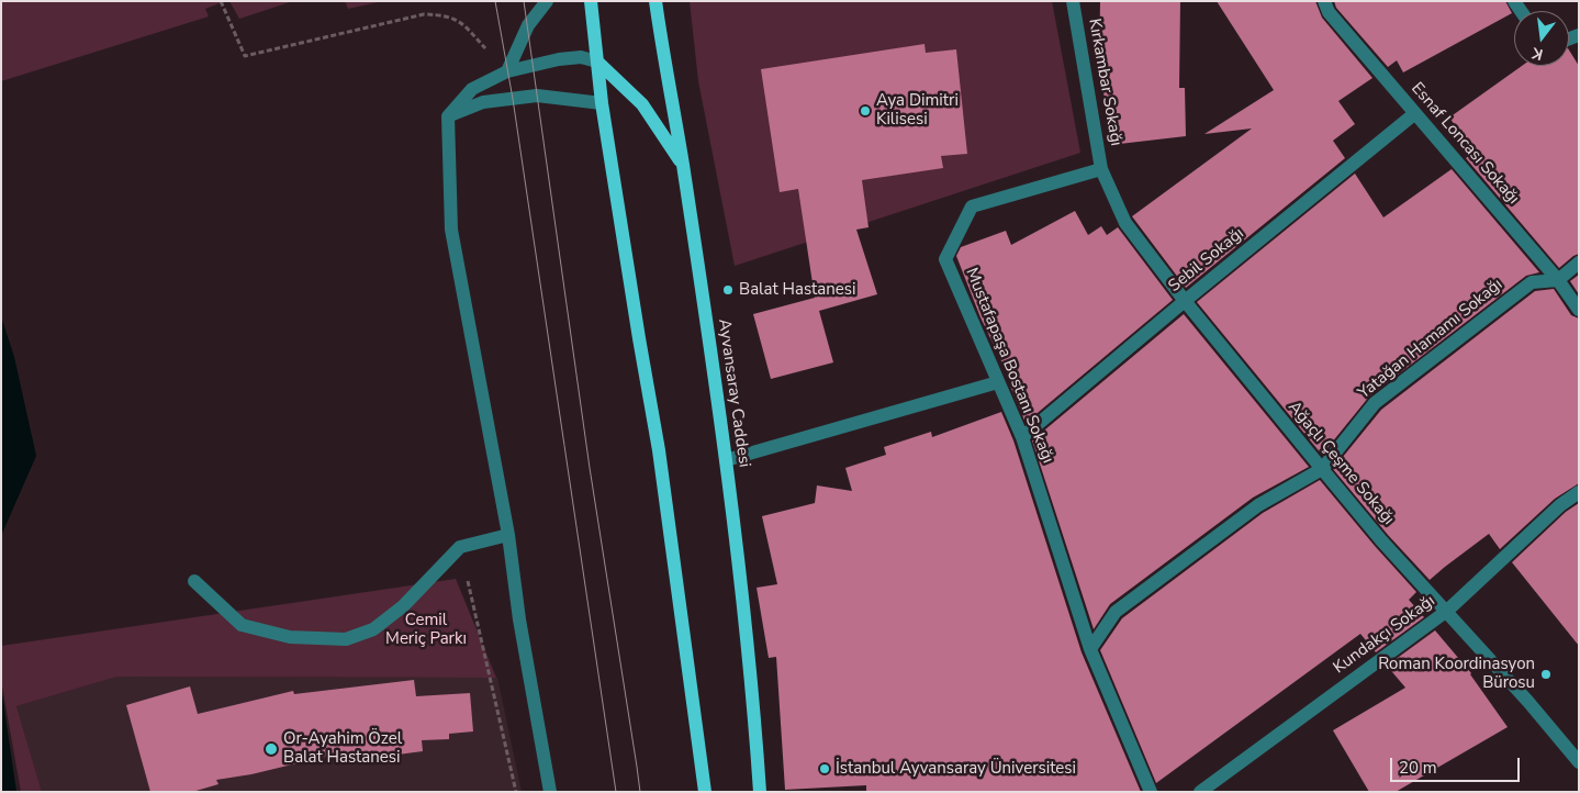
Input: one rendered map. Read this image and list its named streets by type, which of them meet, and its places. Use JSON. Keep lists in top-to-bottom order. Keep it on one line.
{"streets":{"main road":["Ayvansaray Caddesi"],"street":["Kırkambar Sokağı","Esnaf Loncası Sokağı","Sebil Sokağı","Yatağan Hamamı Sokağı","Mustafapaşa Bostanı Sokağı","Ağaçlı Çeşme Sokağı","Kundakçı Sokağı"]},"crossings":[["Kırkambar Sokağı","Mustafapaşa Bostanı Sokağı"],["Kırkambar Sokağı","Ağaçlı Çeşme Sokağı"],["Esnaf Loncası Sokağı","Sebil Sokağı"],["Esnaf Loncası Sokağı","Yatağan Hamamı Sokağı"],["Sebil Sokağı","Mustafapaşa Bostanı Sokağı"],["Sebil Sokağı","Ağaçlı Çeşme Sokağı"],["Yatağan Hamamı Sokağı","Mustafapaşa Bostanı Sokağı"],["Yatağan Hamamı Sokağı","Ağaçlı Çeşme Sokağı"],["Mustafapaşa Bostanı Sokağı","Ağaçlı Çeşme Sokağı"],["Ağaçlı Çeşme Sokağı","Kundakçı Sokağı"]],"parks":["Cemil Meriç Parkı"],"places":["Aya Dimitri Kilisesi","Balat Hastanesi","Roman Koordinasyon Bürosu","Or-Ayahim Özel Balat Hastanesi","İstanbul Ayvansaray Üniversitesi"],"scale_bar":"20 m","north":"bottom"}
